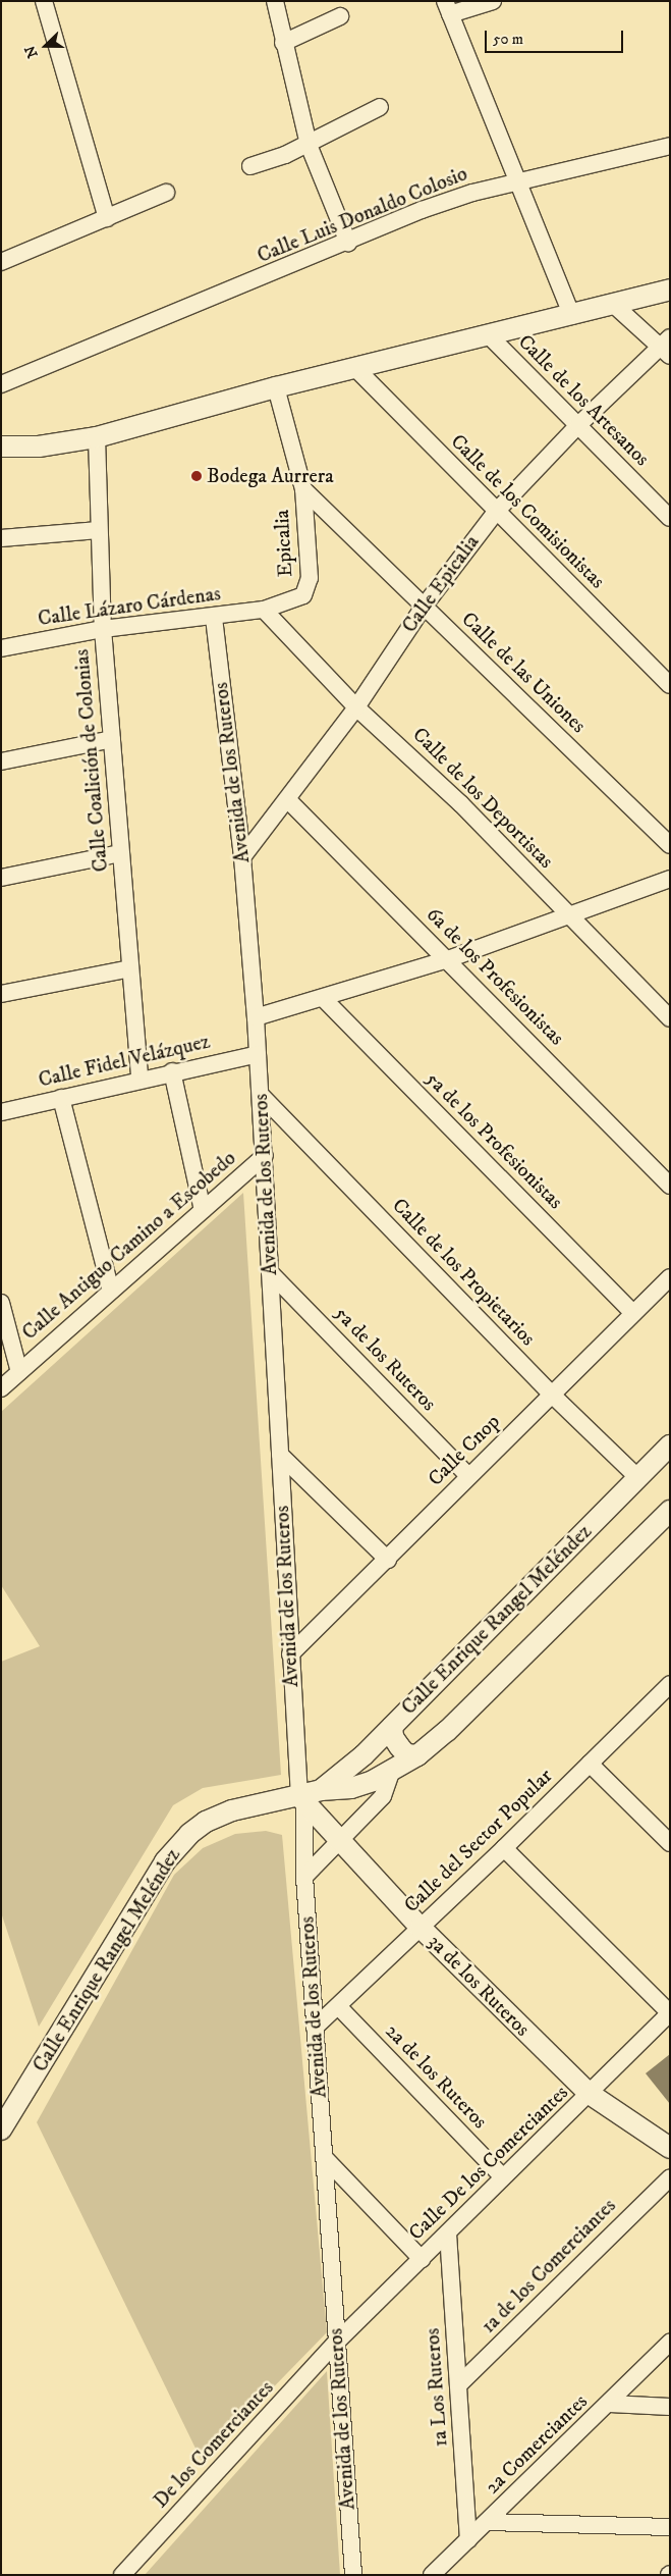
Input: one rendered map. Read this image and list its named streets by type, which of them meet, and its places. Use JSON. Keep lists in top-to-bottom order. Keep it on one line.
{"streets":{"street":["Calle Luis Donaldo Colosio","Calle de los Artesanos","Calle de los Comisionistas","Epicalia","Calle Epicalia","Calle Lázaro Cárdenas","Calle de las Uniones","Calle Coalición de Colonias","Avenida de los Ruteros","Calle de los Deportistas","6a de los Profesionistas","Calle Fidel Velázquez","5a de los Profesionistas","Calle Antiguo Camino a Escobedo","Calle de los Propietarios","5a de los Ruteros","Calle Cnop","Calle Enrique Rangel Meléndez","Calle del Sector Popular","3a de los Ruteros","2a de los Ruteros","Calle De los Comerciantes","1a de los Comerciantes","1a Los Ruteros","De los Comerciantes","2a Comerciantes"]},"crossings":[["Calle de los Artesanos","Calle Epicalia"],["Calle de los Comisionistas","Calle Epicalia"],["Epicalia","Calle Lázaro Cárdenas"],["Epicalia","Calle de las Uniones"],["Epicalia","Calle de los Deportistas"],["Calle Epicalia","Calle de las Uniones"],["Calle Epicalia","Avenida de los Ruteros"],["Calle Epicalia","Calle de los Deportistas"],["Calle Epicalia","6a de los Profesionistas"],["Calle Lázaro Cárdenas","Calle Coalición de Colonias"],["Calle Lázaro Cárdenas","Avenida de los Ruteros"],["Calle Lázaro Cárdenas","Calle de los Deportistas"],["Calle Coalición de Colonias","Calle Fidel Velázquez"],["Avenida de los Ruteros","Calle Fidel Velázquez"],["Avenida de los Ruteros","Calle Antiguo Camino a Escobedo"],["Avenida de los Ruteros","Calle de los Propietarios"],["Avenida de los Ruteros","5a de los Ruteros"],["Avenida de los Ruteros","Calle Cnop"],["Avenida de los Ruteros","Calle Enrique Rangel Meléndez"],["Avenida de los Ruteros","Calle del Sector Popular"],["Avenida de los Ruteros","3a de los Ruteros"],["Avenida de los Ruteros","Calle De los Comerciantes"],["Avenida de los Ruteros","De los Comerciantes"],["5a de los Profesionistas","Calle Cnop"],["Calle de los Propietarios","Calle Cnop"],["Calle de los Propietarios","Calle Enrique Rangel Meléndez"],["5a de los Ruteros","Calle Cnop"],["Calle Enrique Rangel Meléndez","3a de los Ruteros"],["Calle del Sector Popular","3a de los Ruteros"],["Calle del Sector Popular","2a de los Ruteros"],["3a de los Ruteros","Calle De los Comerciantes"],["2a de los Ruteros","Calle De los Comerciantes"],["Calle De los Comerciantes","1a Los Ruteros"],["Calle De los Comerciantes","De los Comerciantes"],["1a de los Comerciantes","1a Los Ruteros"],["1a Los Ruteros","2a Comerciantes"]],"places":["Bodega Aurrera"],"scale_bar":"50 m","north":"left"}
